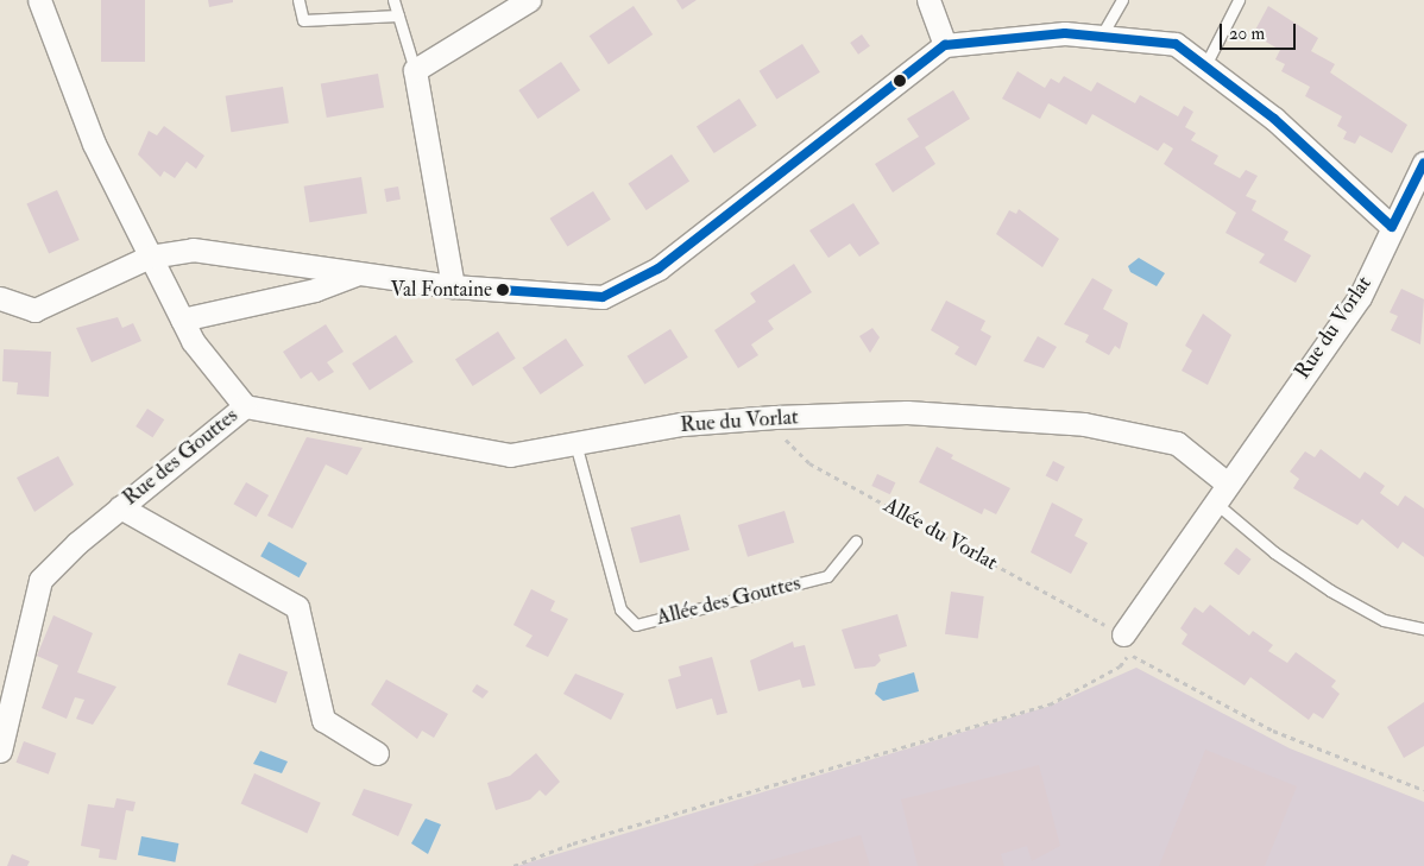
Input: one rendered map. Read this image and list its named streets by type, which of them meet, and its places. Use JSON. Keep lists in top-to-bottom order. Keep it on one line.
{"streets":{"street":["Rue du Vorlat","Rue des Gouttes"],"lane":["Allée des Gouttes"],"path":["Allée du Vorlat"]},"crossings":[["Rue du Vorlat","Rue des Gouttes"],["Rue du Vorlat","Allée du Vorlat"],["Rue du Vorlat","Allée des Gouttes"]],"places":["Val Fontaine"],"scale_bar":"20 m"}
